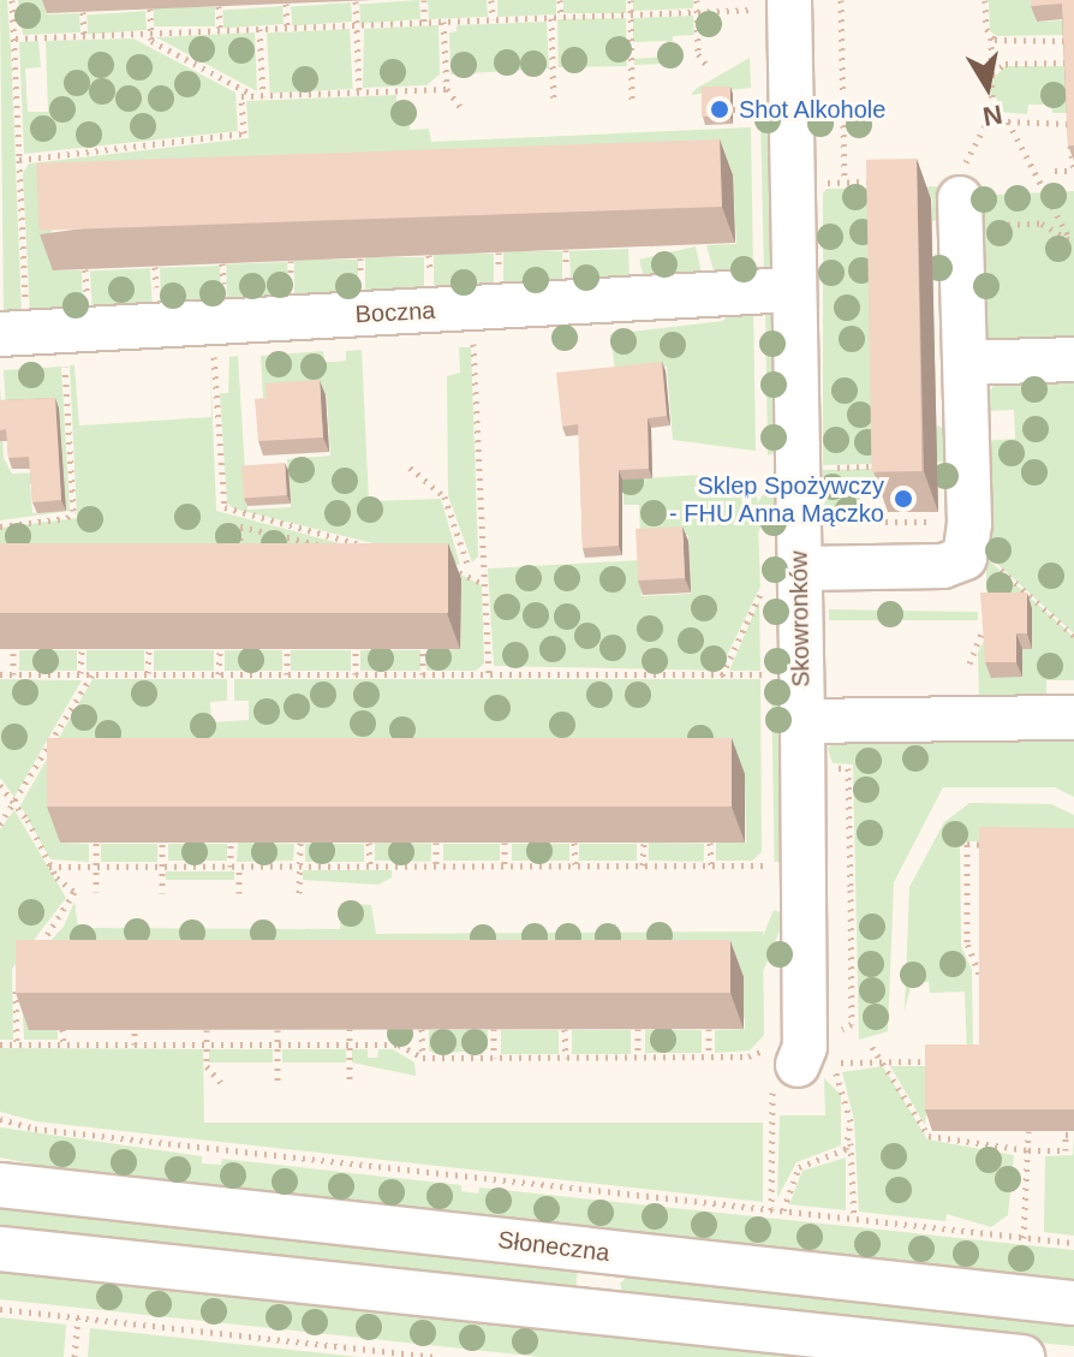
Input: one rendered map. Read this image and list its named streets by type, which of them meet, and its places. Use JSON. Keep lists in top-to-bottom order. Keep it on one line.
{"streets":{"street":["Boczna","Skowronków","Słoneczna"]},"crossings":[["Boczna","Skowronków"]],"places":["Shot Alkohole","Sklep Spożywczy - FHU Anna Mączko"],"north":"bottom"}
